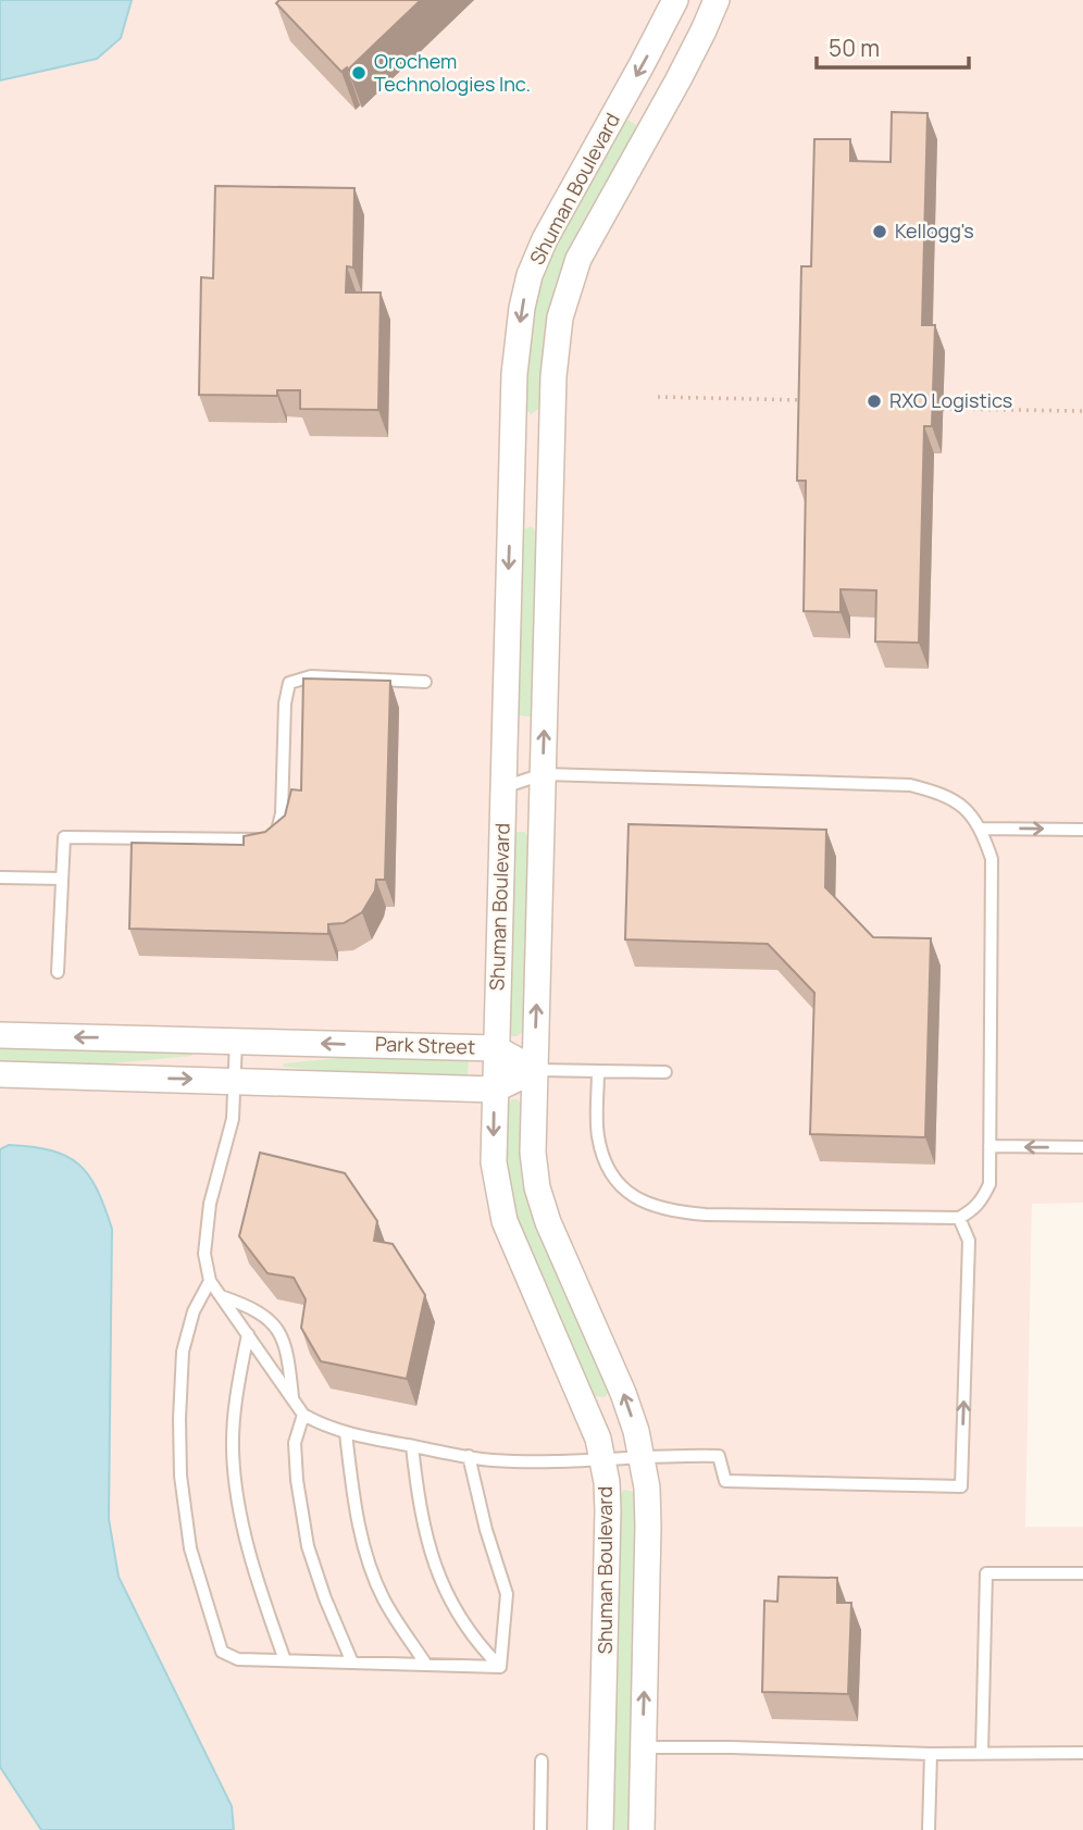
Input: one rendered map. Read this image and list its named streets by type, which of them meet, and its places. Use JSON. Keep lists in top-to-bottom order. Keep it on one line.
{"streets":{"street":["Shuman Boulevard","Park Street"]},"crossings":[["Shuman Boulevard","Park Street"]],"places":["Orochem Technologies Inc.","Kellogg's","RXO Logistics"],"scale_bar":"50 m"}
